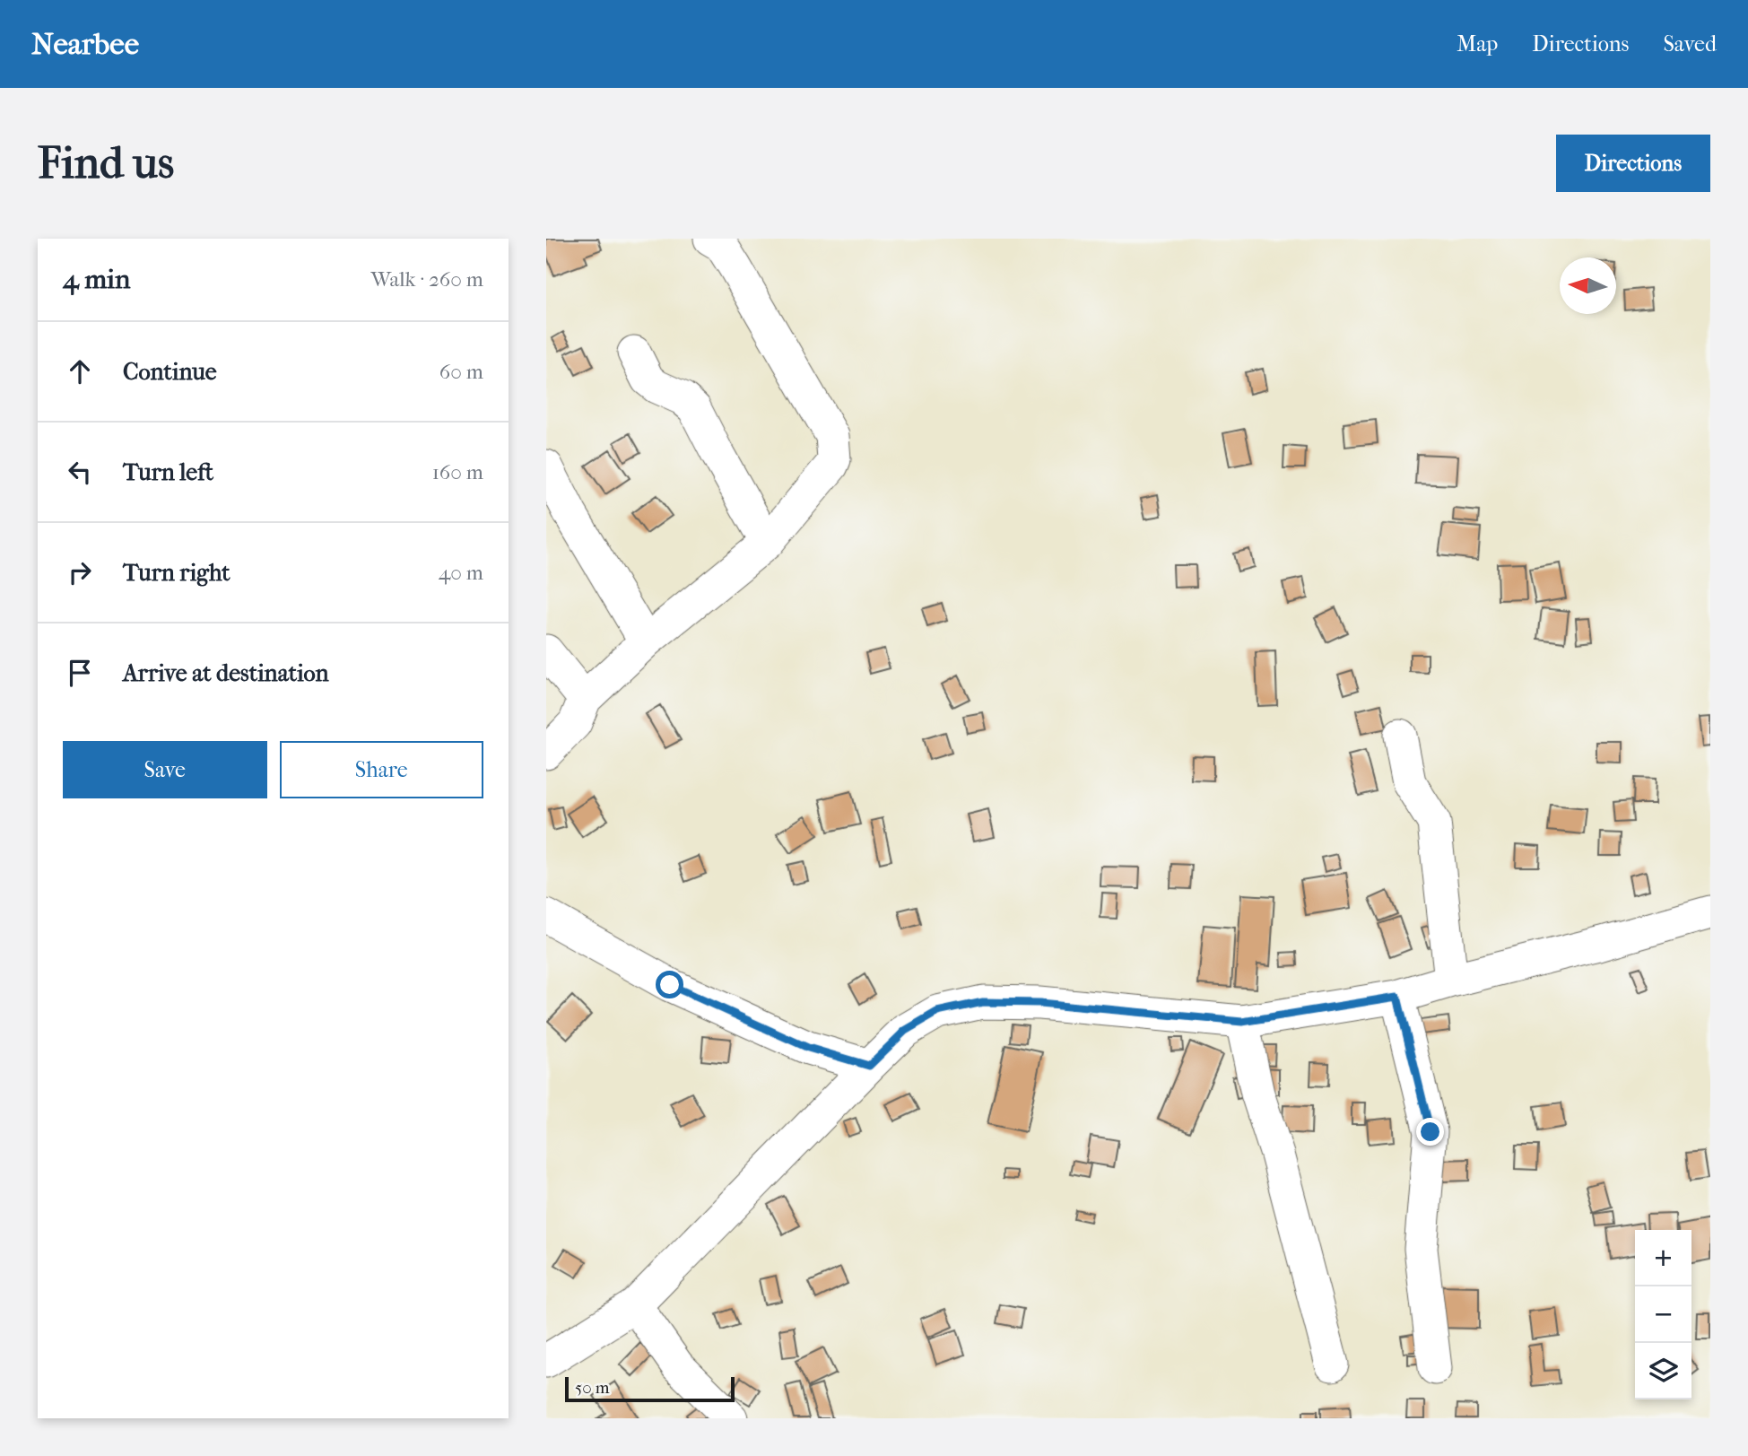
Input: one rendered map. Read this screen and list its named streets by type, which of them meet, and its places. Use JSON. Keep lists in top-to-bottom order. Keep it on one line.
{"scale_bar":"50 m","north":"left","page":{"header":"Nearbee","nav":["Map","Directions","Saved"],"buttons":["Directions",["Save","Share"]],"title":"Find us","heading":["4 min","Walk · 260 m"],"list":[["Continue","60 m"],["Turn left","160 m"],["Turn right","40 m"],"Arrive at destination"],"map_buttons":["+","−"],"scale":"50 m"}}
